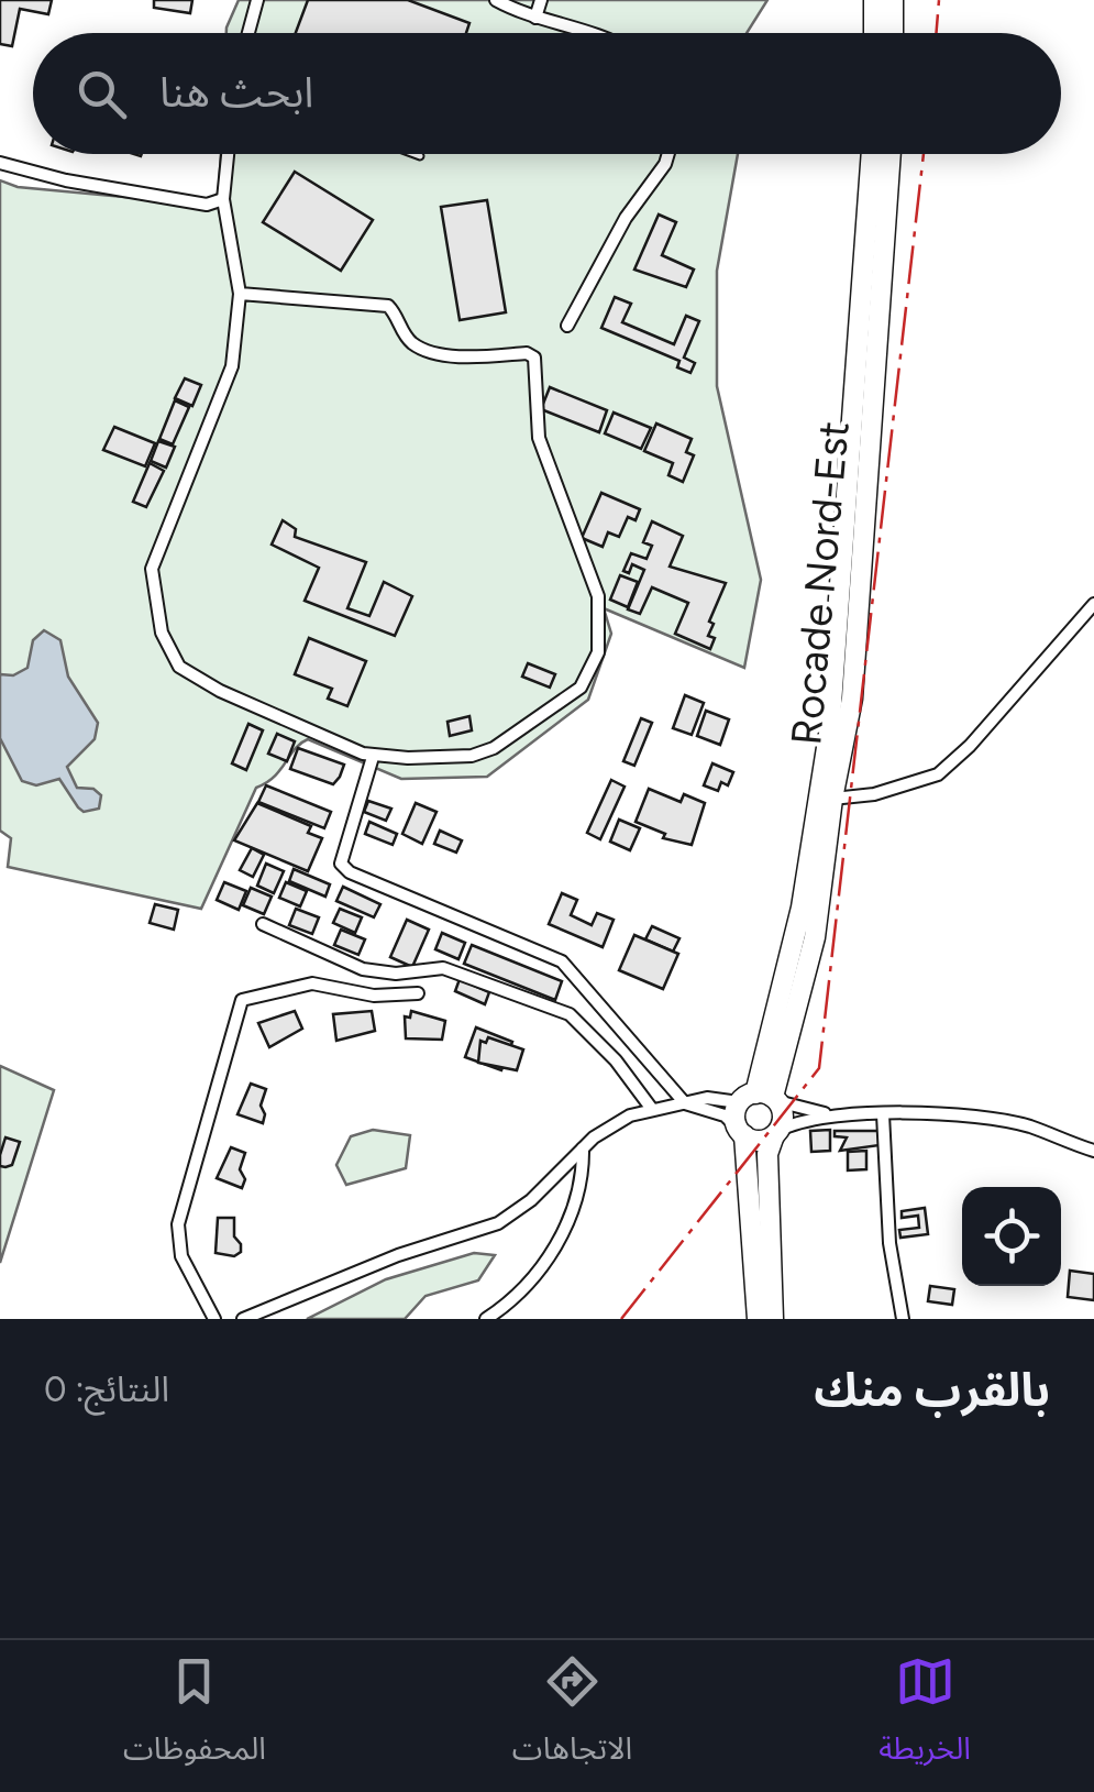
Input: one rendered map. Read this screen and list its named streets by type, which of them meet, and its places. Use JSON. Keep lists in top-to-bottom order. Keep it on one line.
{"streets":{"highway":["Rocade Nord-Est"]},"page":{"search":"ابحث هنا","heading":["بالقرب منك","النتائج: 0"],"nav":["الخريطة","الاتجاهات","المحفوظات"]}}
